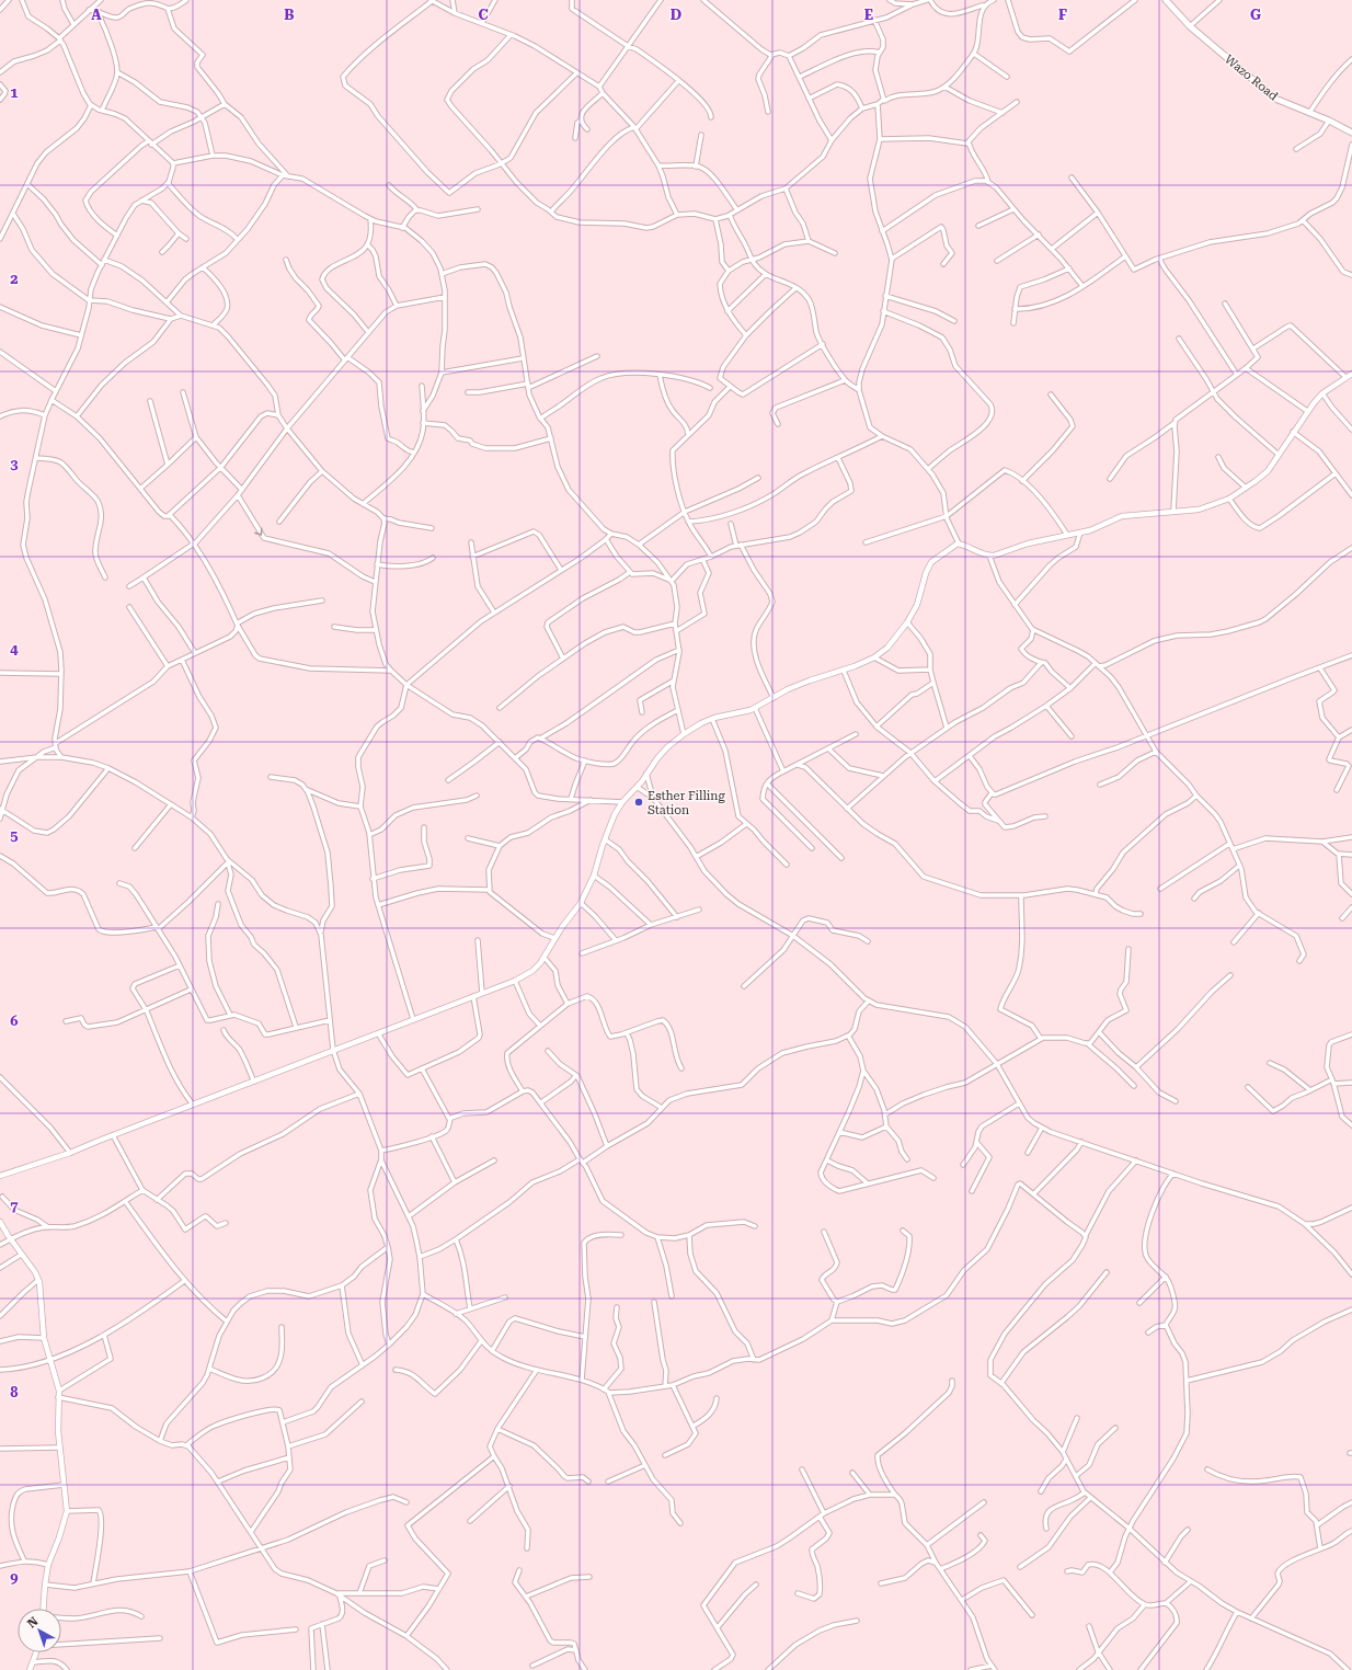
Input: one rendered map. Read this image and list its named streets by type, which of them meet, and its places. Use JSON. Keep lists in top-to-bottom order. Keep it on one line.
{"streets":{"main road":["Wazo Road"]},"places":["Esther Filling Station"],"north":"top left","grid":{"columns":["A","B","C","D","E","F","G"],"rows":["1","2","3","4","5","6","7","8","9"]}}
